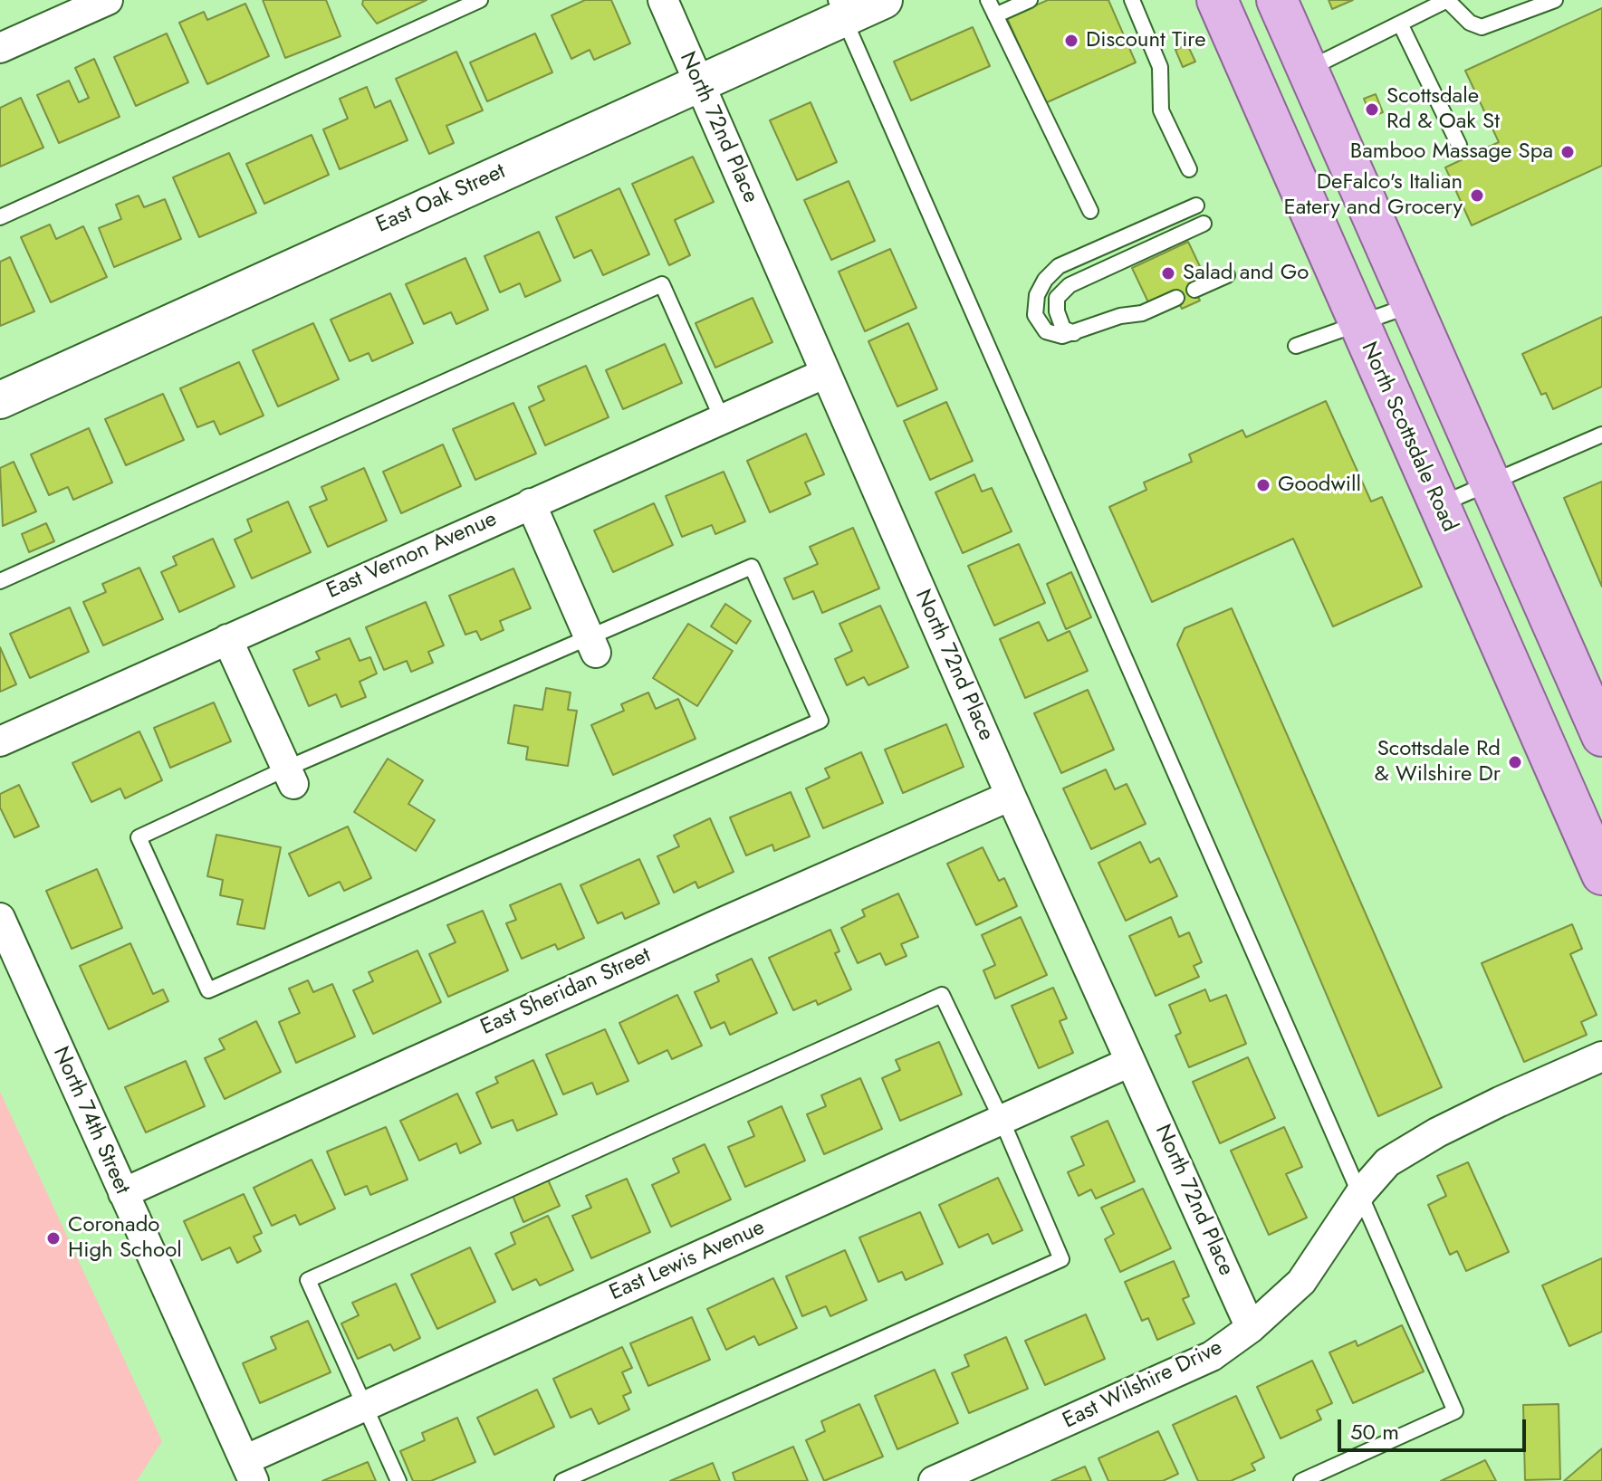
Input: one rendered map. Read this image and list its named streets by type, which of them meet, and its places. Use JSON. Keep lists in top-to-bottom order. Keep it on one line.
{"streets":{"main road":["North Scottsdale Road"],"street":["North 72nd Place","East Oak Street","East Vernon Avenue","East Sheridan Street","North 74th Street","East Lewis Avenue","East Wilshire Drive"]},"crossings":[["North 72nd Place","East Oak Street"],["North 72nd Place","East Vernon Avenue"],["North 72nd Place","East Sheridan Street"],["North 72nd Place","East Lewis Avenue"],["North 72nd Place","East Wilshire Drive"],["East Sheridan Street","North 74th Street"],["North 74th Street","East Lewis Avenue"]],"places":["Discount Tire","Scottsdale Rd & Oak St","Bamboo Massage Spa","DeFalco's Italian Eatery and Grocery","Salad and Go","Goodwill","Scottsdale Rd & Wilshire Dr","Coronado High School"],"scale_bar":"50 m"}
